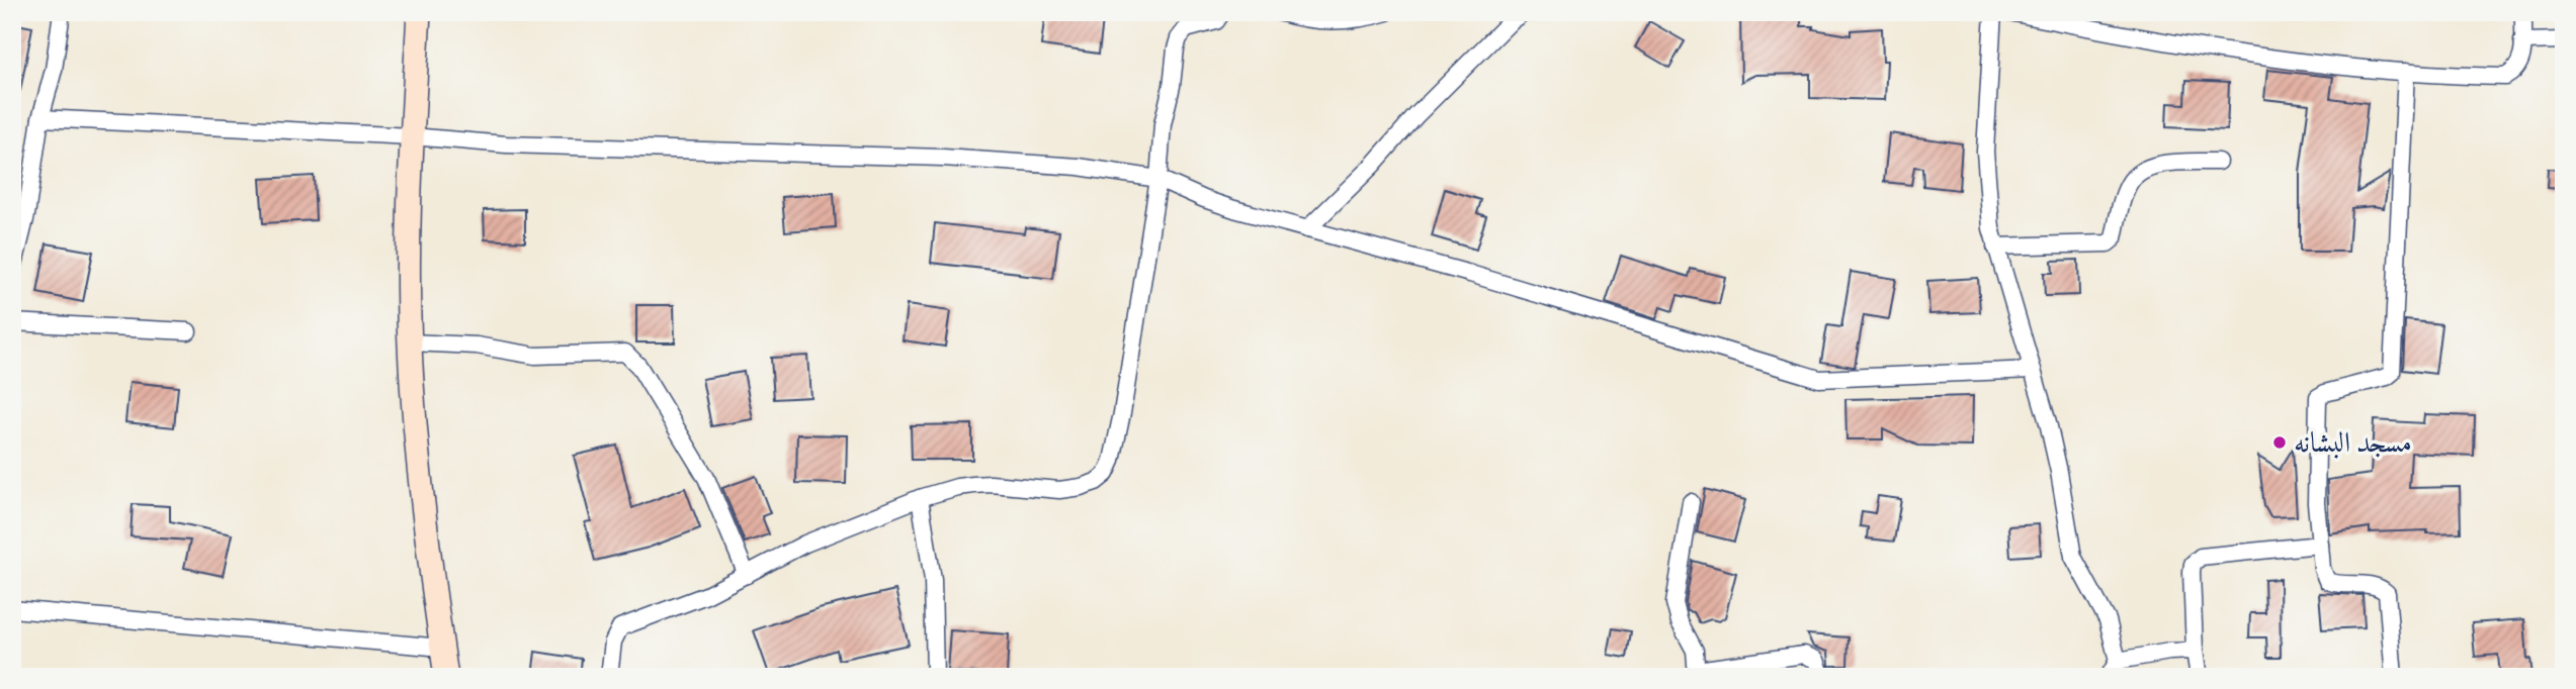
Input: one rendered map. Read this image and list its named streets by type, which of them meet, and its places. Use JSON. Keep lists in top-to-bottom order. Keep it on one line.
{"places":["مسجد البشانه"]}
